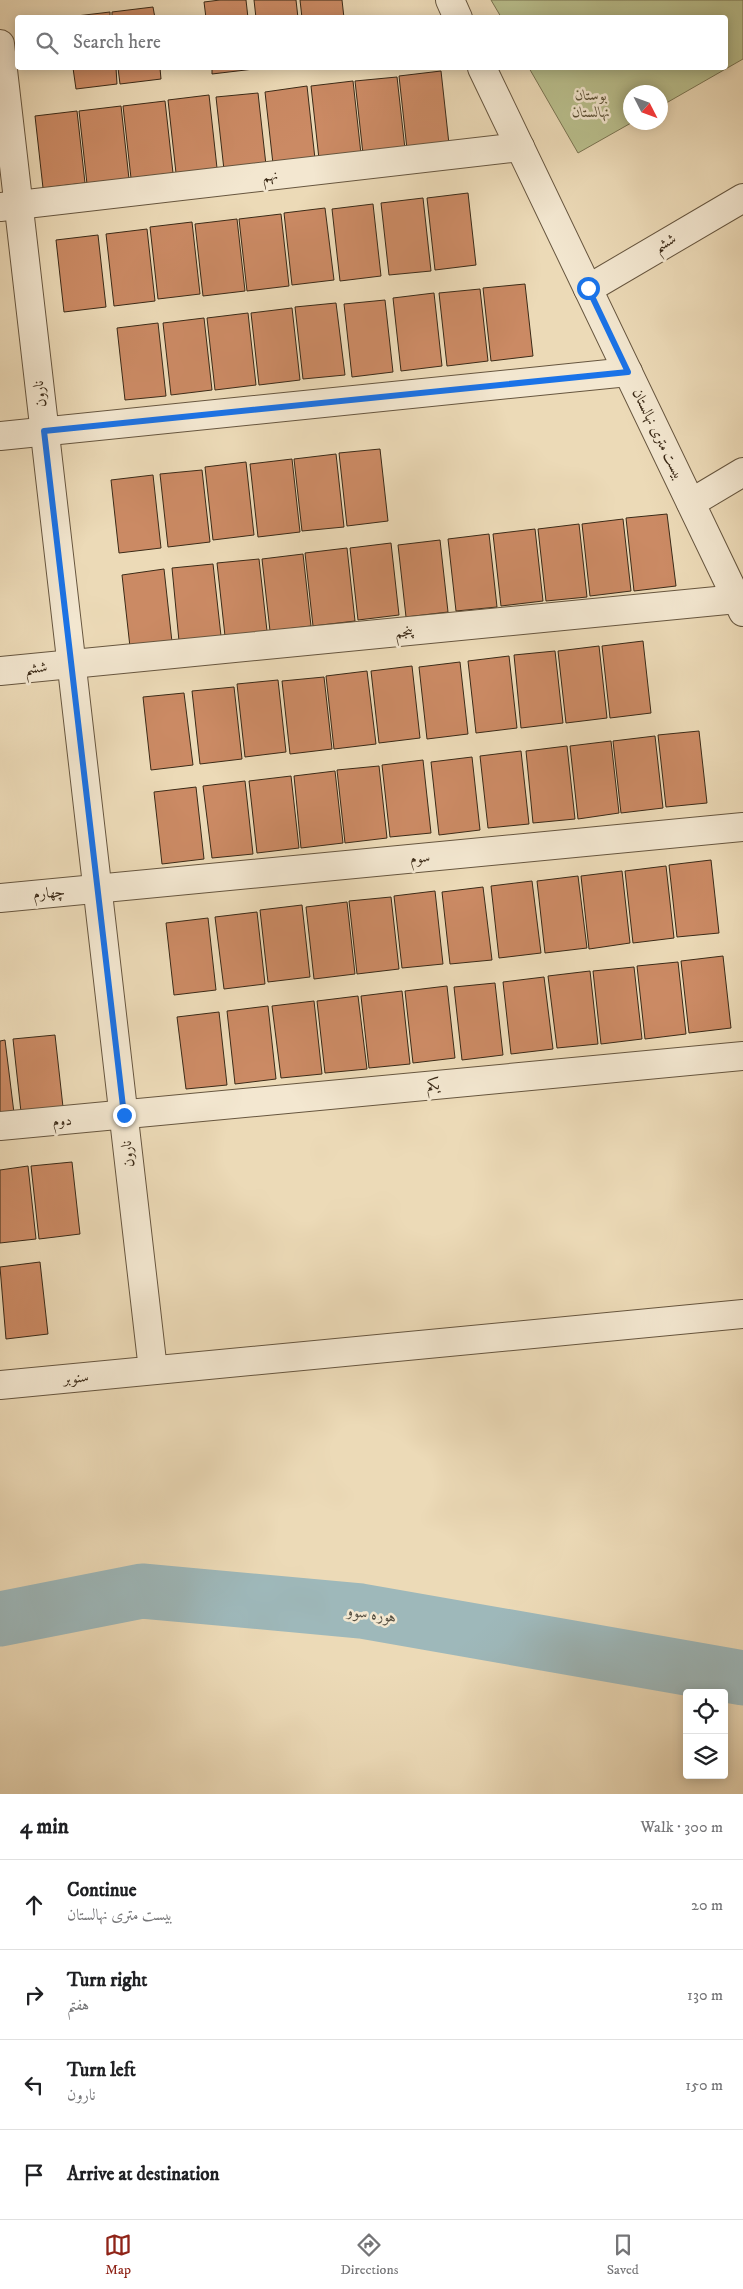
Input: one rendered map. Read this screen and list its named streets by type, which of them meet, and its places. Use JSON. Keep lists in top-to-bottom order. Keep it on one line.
{"streets":{"street":["نهم","ششم","نارون","بیست متری نهالستان","پنجم","سوم","چهارم","یکم","دوم","سنوبر"]},"crossings":[["نهم","نارون"],["نهم","بیست متری نهالستان"],["ششم","نارون"],["ششم","بیست متری نهالستان"],["ششم","پنجم"],["نارون","پنجم"],["نارون","سوم"],["نارون","چهارم"],["نارون","یکم"],["نارون","دوم"],["نارون","سنوبر"],["بیست متری نهالستان","پنجم"],["سوم","چهارم"],["یکم","دوم"]],"water":["هوره سوو"],"parks":["بوستان نهالستان"],"north":"bottom right","page":{"search":"Search here","heading":["4 min","Walk · 300 m"],"list":[["Continue","بیست متری نهالستان","20 m"],["Turn right","هفتم","130 m"],["Turn left","نارون","150 m"],"Arrive at destination"],"nav":["Map","Directions","Saved"]}}
